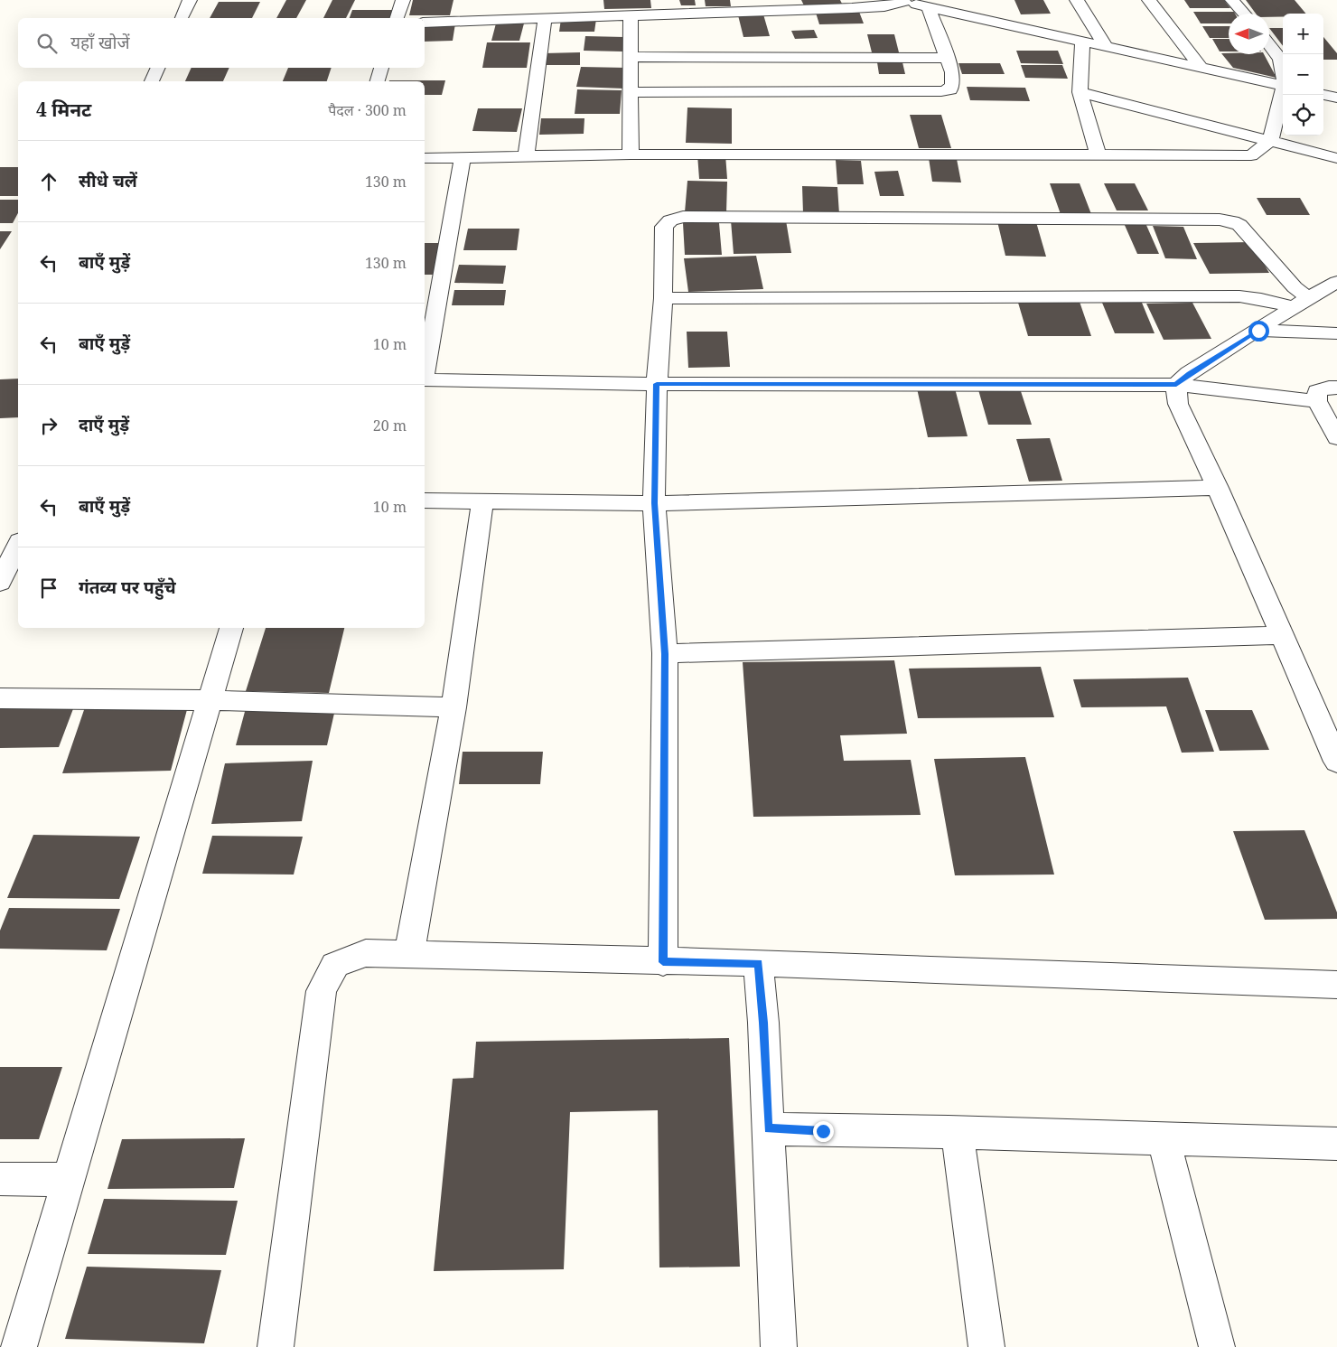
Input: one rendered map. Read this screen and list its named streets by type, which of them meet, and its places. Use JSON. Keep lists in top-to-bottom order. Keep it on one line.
{"north":"left","page":{"map_buttons":["+","−"],"search":"यहाँ खोजें","heading":["4 मिनट","पैदल · 300 m"],"list":[["सीधे चलें","130 m"],["बाएँ मुड़ें","130 m"],["बाएँ मुड़ें","10 m"],["दाएँ मुड़ें","20 m"],["बाएँ मुड़ें","10 m"],"गंतव्य पर पहुँचे"]}}
